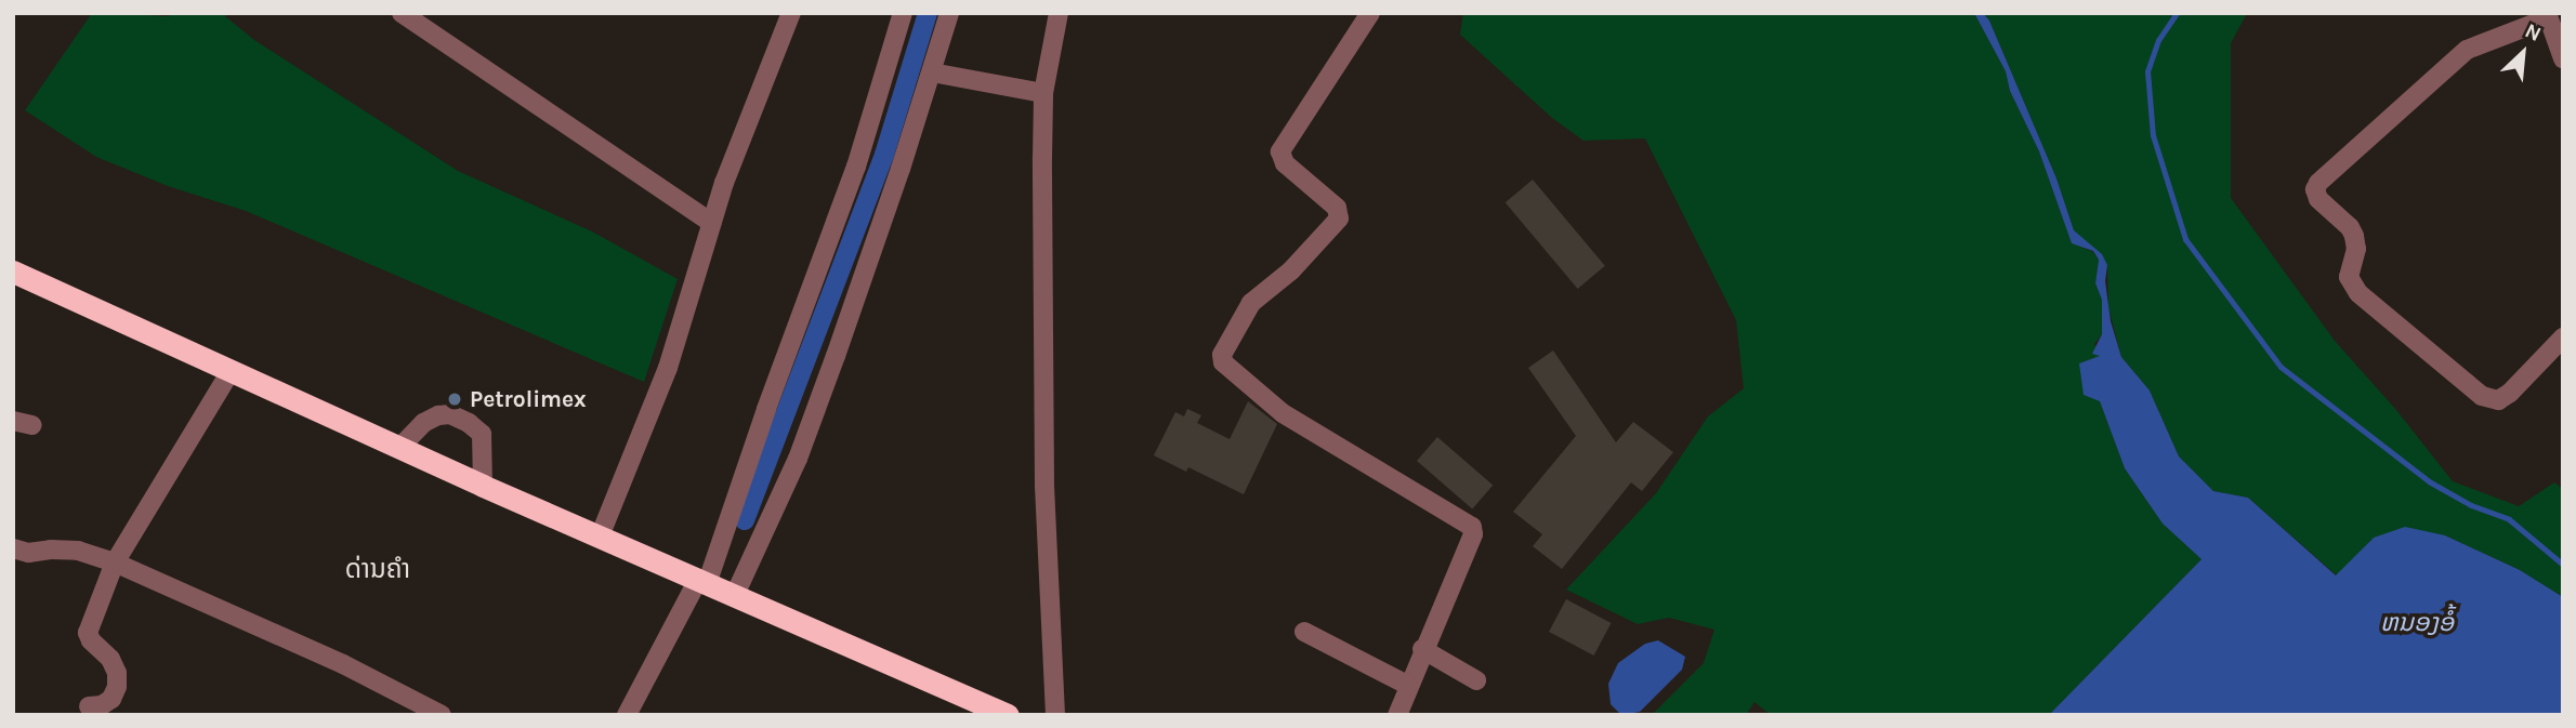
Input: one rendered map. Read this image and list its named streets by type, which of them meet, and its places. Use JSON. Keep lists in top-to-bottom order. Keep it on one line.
{"districts":["ດ່ານຄໍາ"],"water":["ຫນອງອໍ້"],"places":["Petrolimex"],"north":"top right"}
